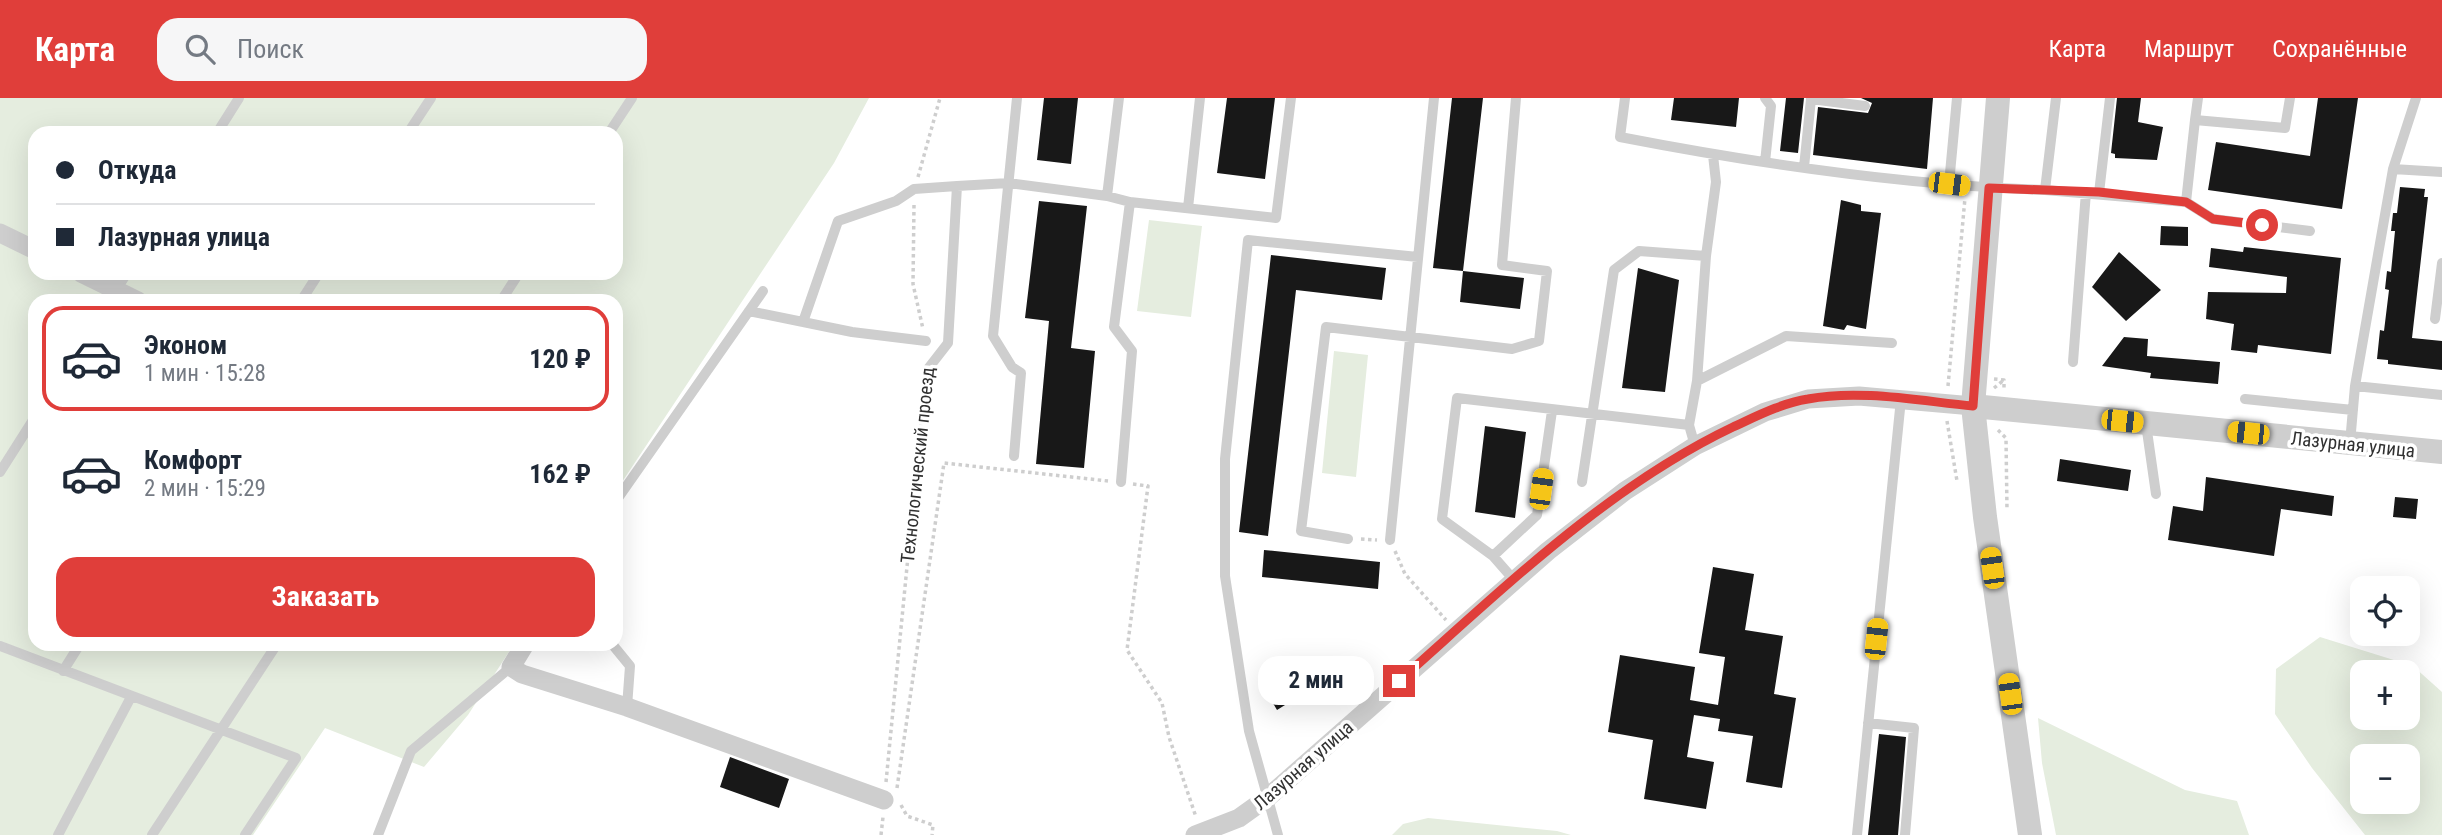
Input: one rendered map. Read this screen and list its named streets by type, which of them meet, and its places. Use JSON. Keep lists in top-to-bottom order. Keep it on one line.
{"streets":{"street":["Лазурная улица"],"path":["Технологический проезд"]},"page":{"header":"Карта","search":"Поиск","nav":["Карта","Маршрут","Сохранённые"],"banner":["Откуда","Лазурная улица"],"list":[{"name":"Эконом","note":"1 мин · 15:28","value":"120 ₽"},{"name":"Комфорт","note":"2 мин · 15:29","value":"162 ₽"}],"buttons":"Заказать","map_buttons":["+","−"],"bubble":"2 мин"}}
